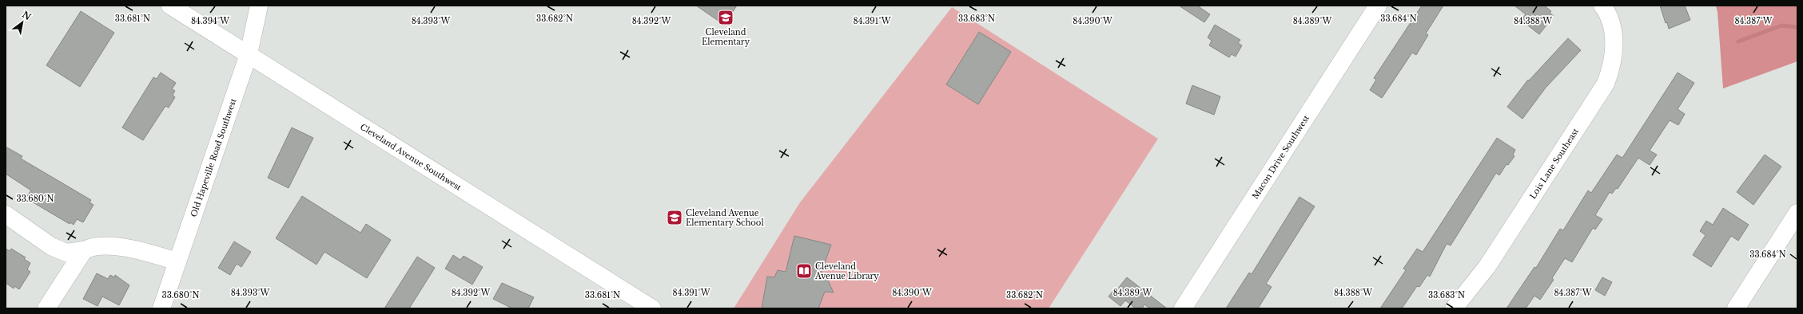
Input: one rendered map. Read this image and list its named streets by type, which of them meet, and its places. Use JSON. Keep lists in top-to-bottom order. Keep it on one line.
{"streets":{"street":["Cleveland Avenue Southwest","Macon Drive Southwest","Old Hapeville Road Southwest","Lois Lane Southeast"]},"crossings":[["Cleveland Avenue Southwest","Old Hapeville Road Southwest"]],"places":{"school or university":["Cleveland Elementary","Cleveland Avenue Elementary School"],"library":["Cleveland Avenue Library"]},"north":"top right","coordinates":["33.681°N","33.682°N","33.683°N","33.684°N","84.389°W","84.394°W","84.393°W","84.392°W","84.391°W","84.390°W","84.388°W","84.387°W","33.680°N"]}
